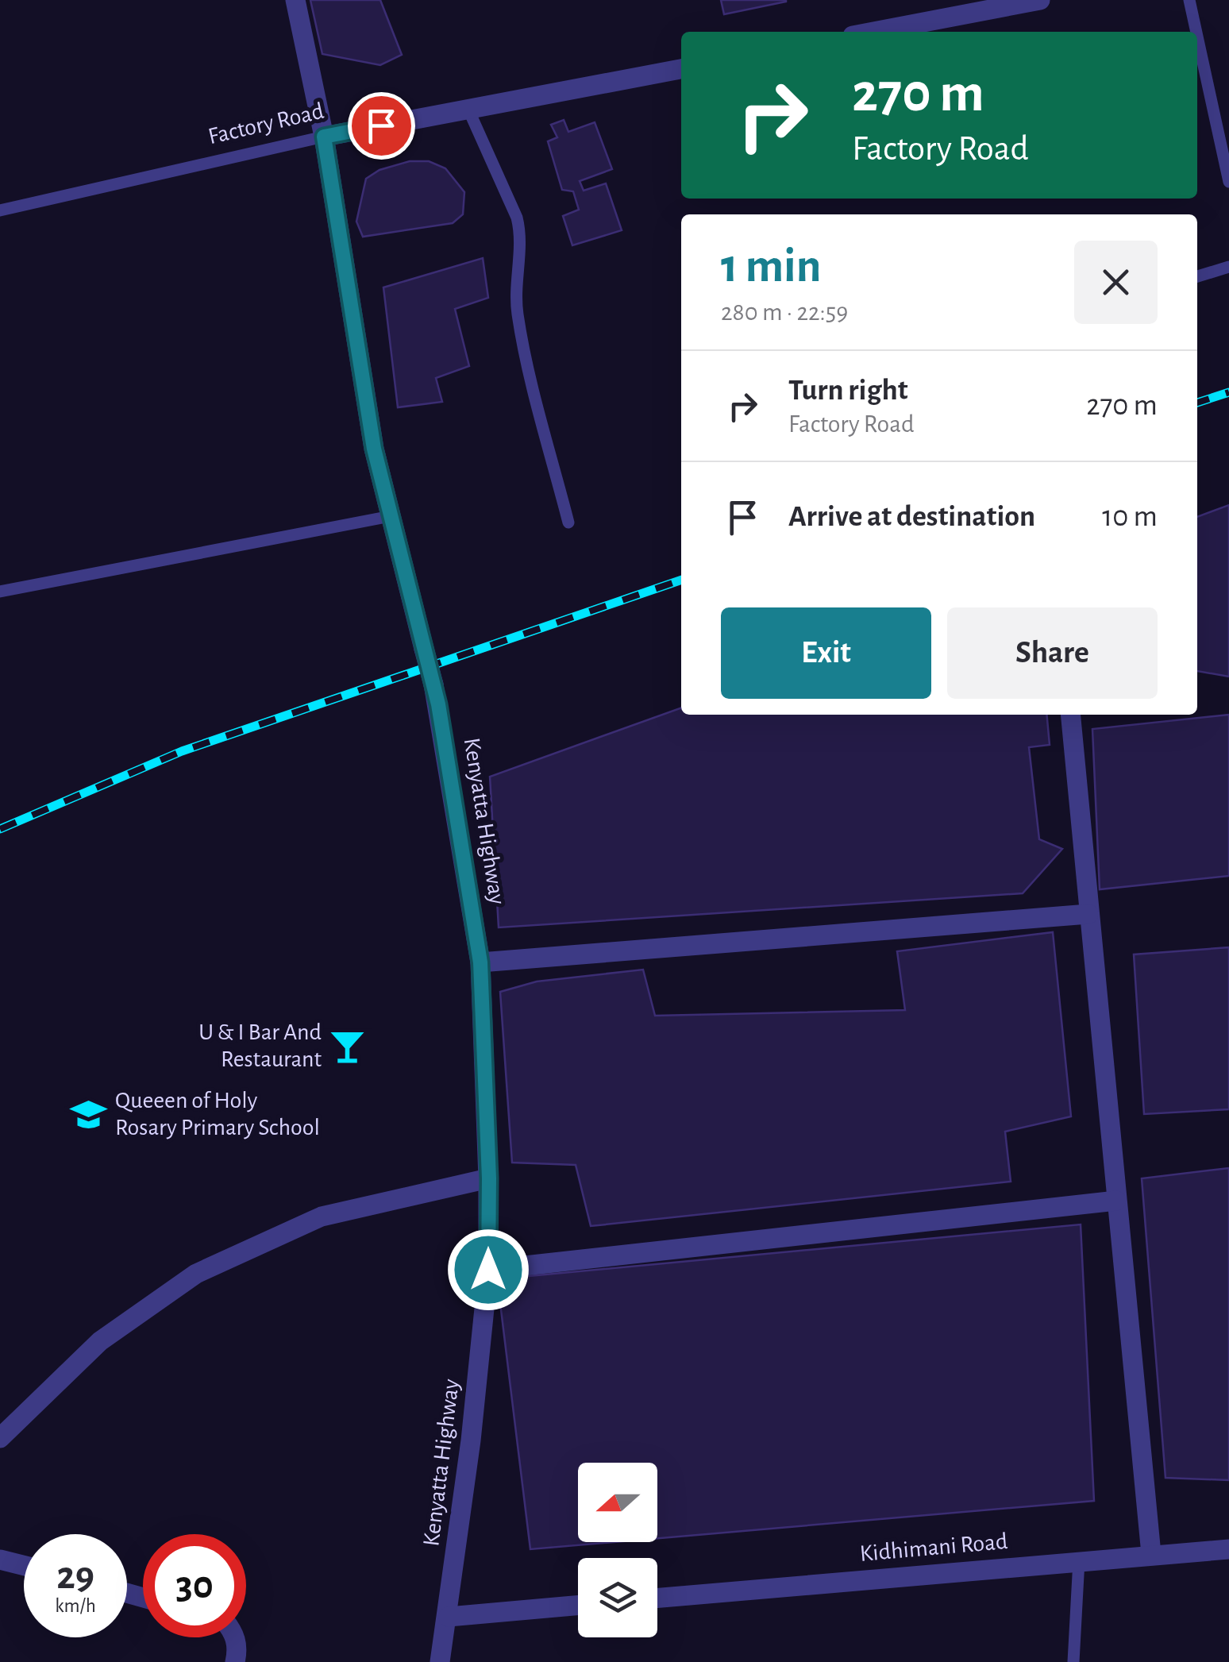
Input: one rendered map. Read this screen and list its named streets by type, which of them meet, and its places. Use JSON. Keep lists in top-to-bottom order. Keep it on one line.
{"streets":{"street":["Factory Road","Kenyatta Highway","Kidhimani Road"]},"crossings":[["Factory Road","Kenyatta Highway"]],"places":{"bar":["U & I Bar And Restaurant"],"school or university":["Queeen of Holy Rosary Primary School"]},"north":"left","page":{"turn":["270 m","Factory Road"],"heading":["1 min","280 m · 22:59"],"list":[{"name":"Turn right","note":"Factory Road","value":"270 m"},{"name":"Arrive at destination","value":"10 m"}],"buttons":["Exit","Share"],"speed":"29 km/h","limit":"30"}}
